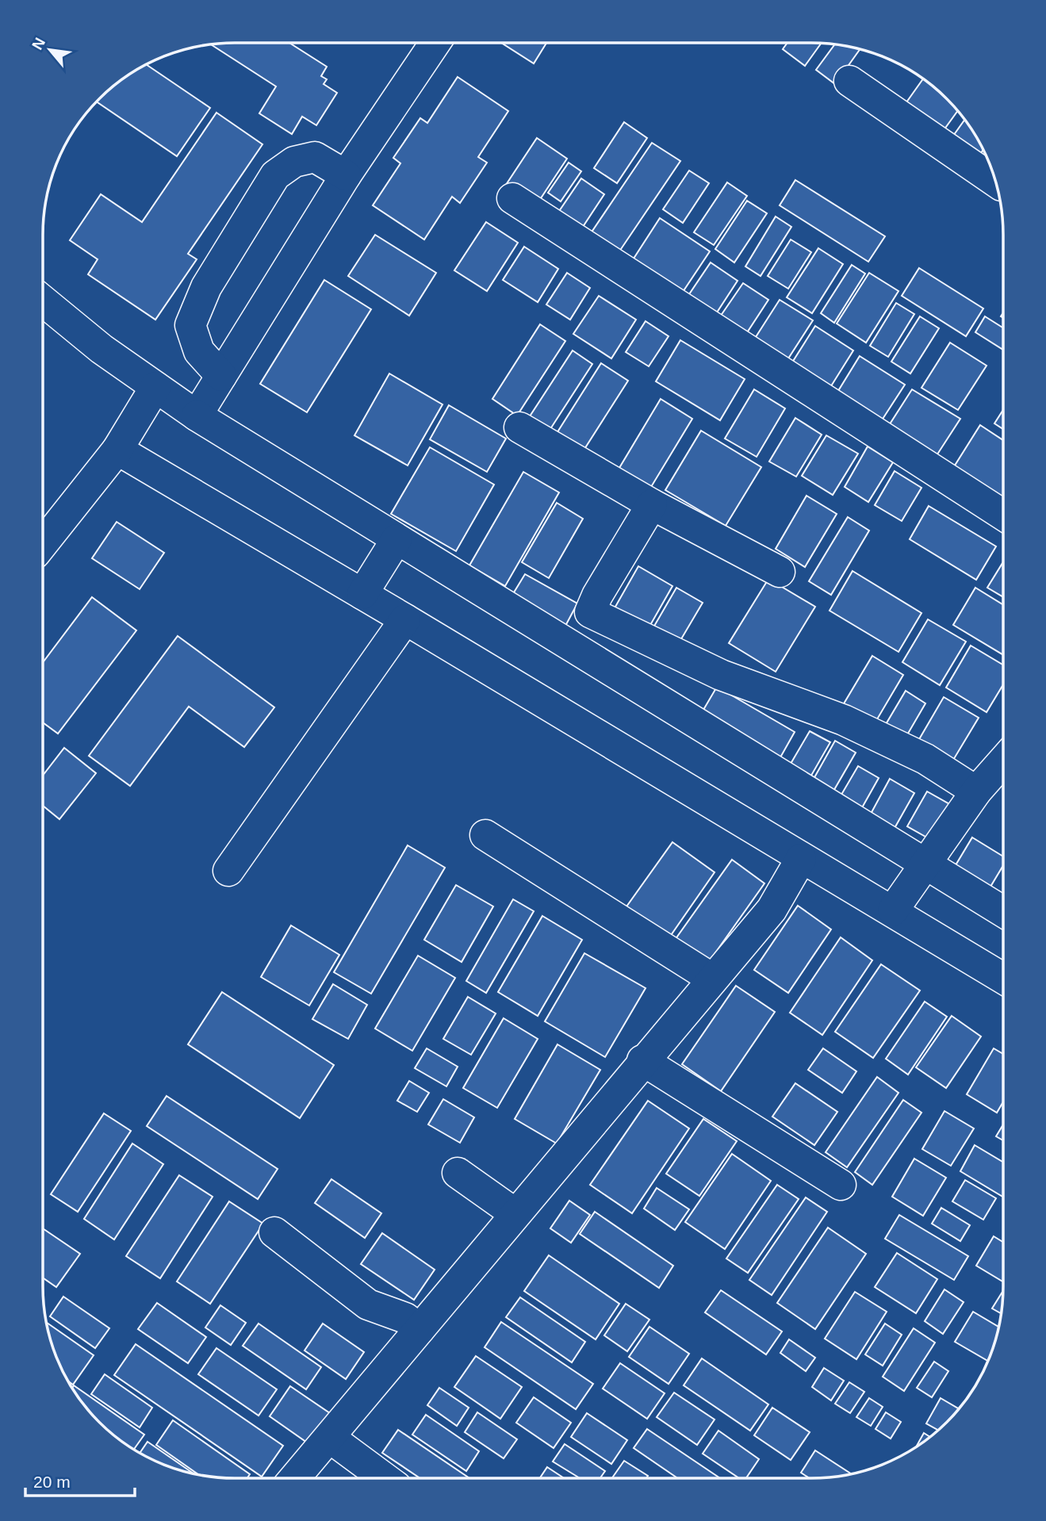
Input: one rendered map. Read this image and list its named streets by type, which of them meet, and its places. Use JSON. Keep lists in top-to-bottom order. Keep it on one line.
{"scale_bar":"20 m","north":"top left"}
